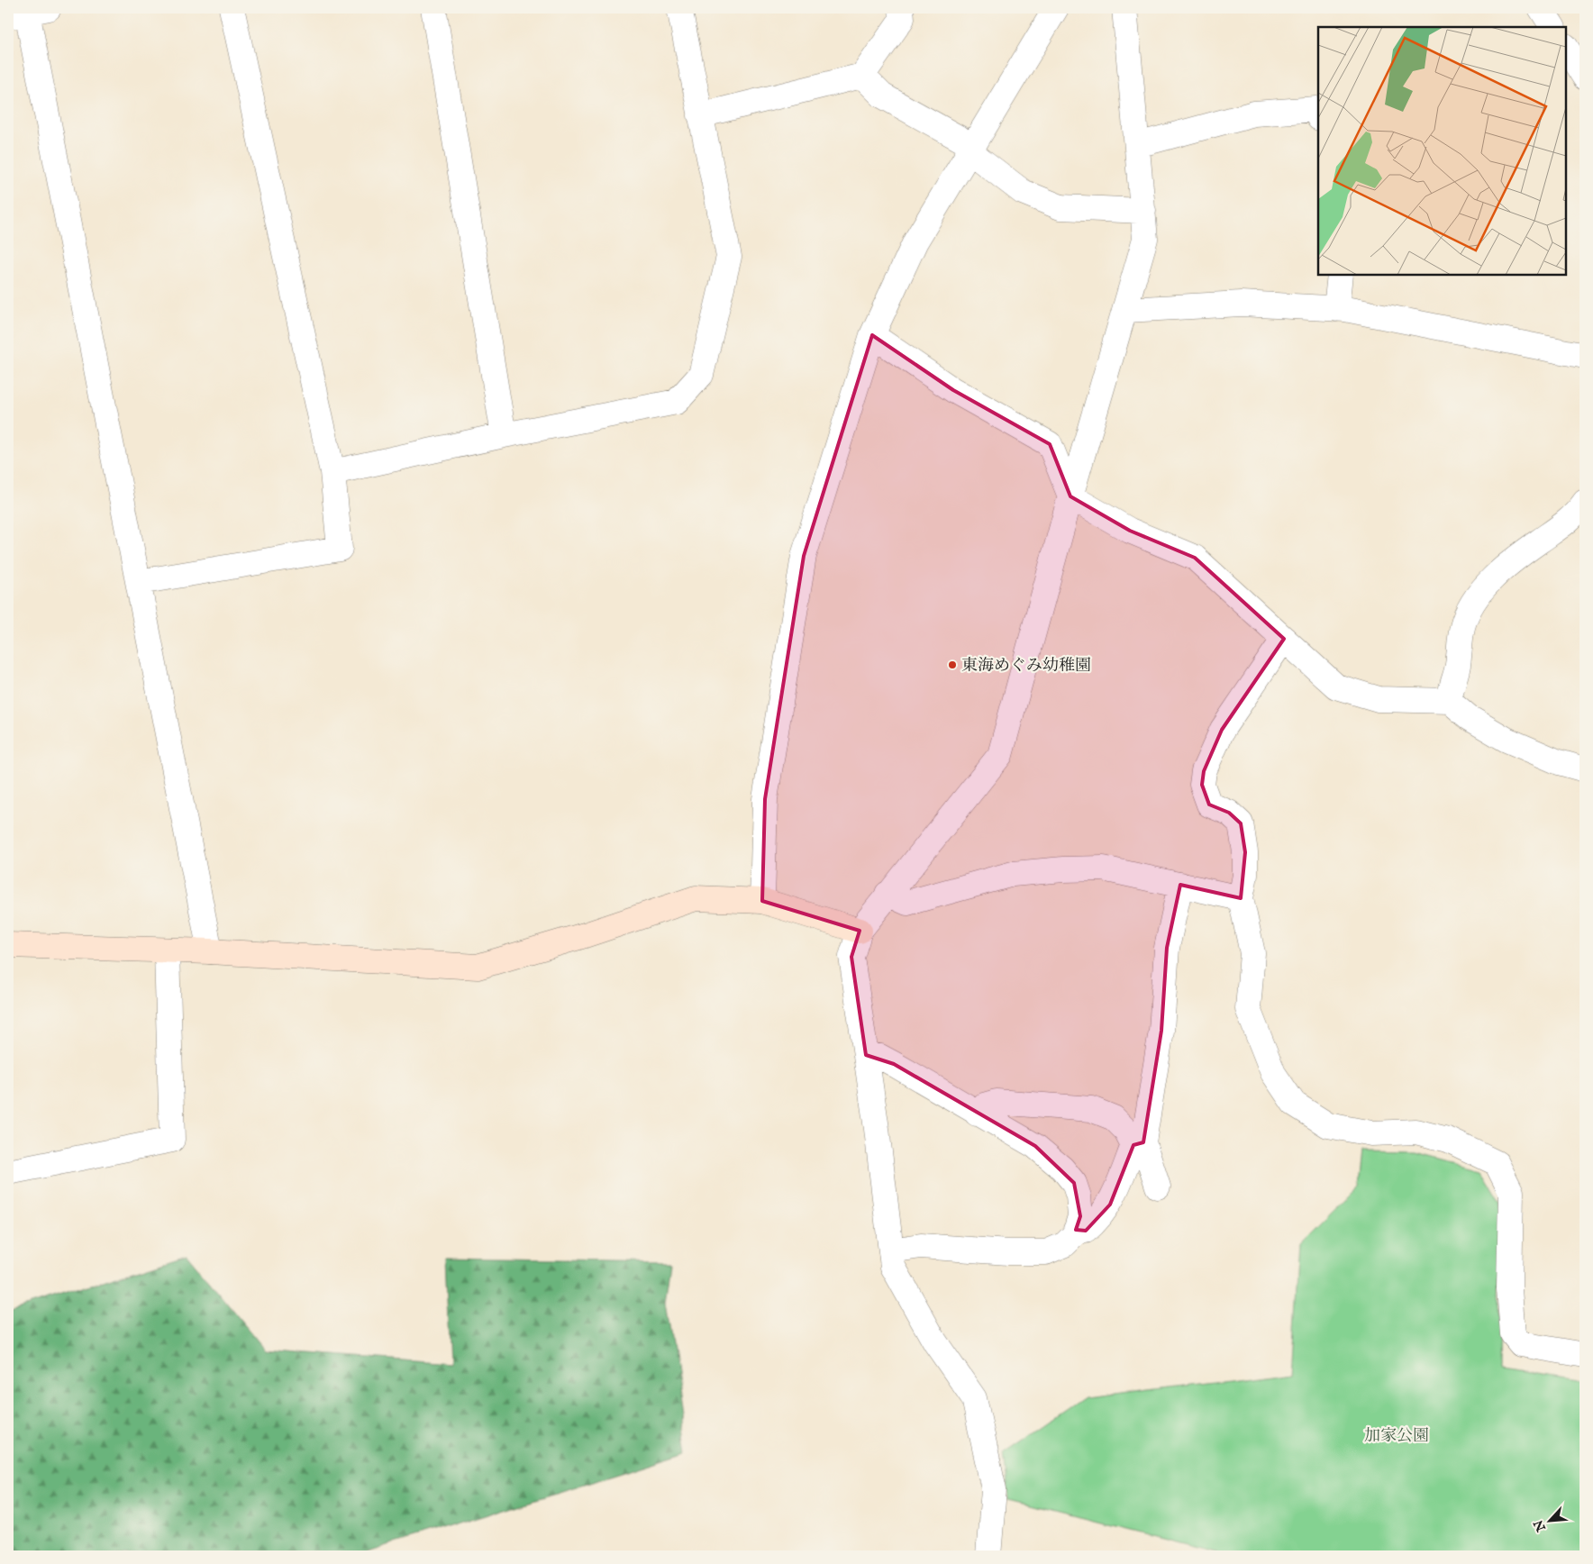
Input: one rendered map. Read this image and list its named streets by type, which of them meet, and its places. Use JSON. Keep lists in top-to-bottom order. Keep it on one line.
{"parks":["加家公園"],"places":["東海めぐみ幼稚園"],"north":"bottom left"}
